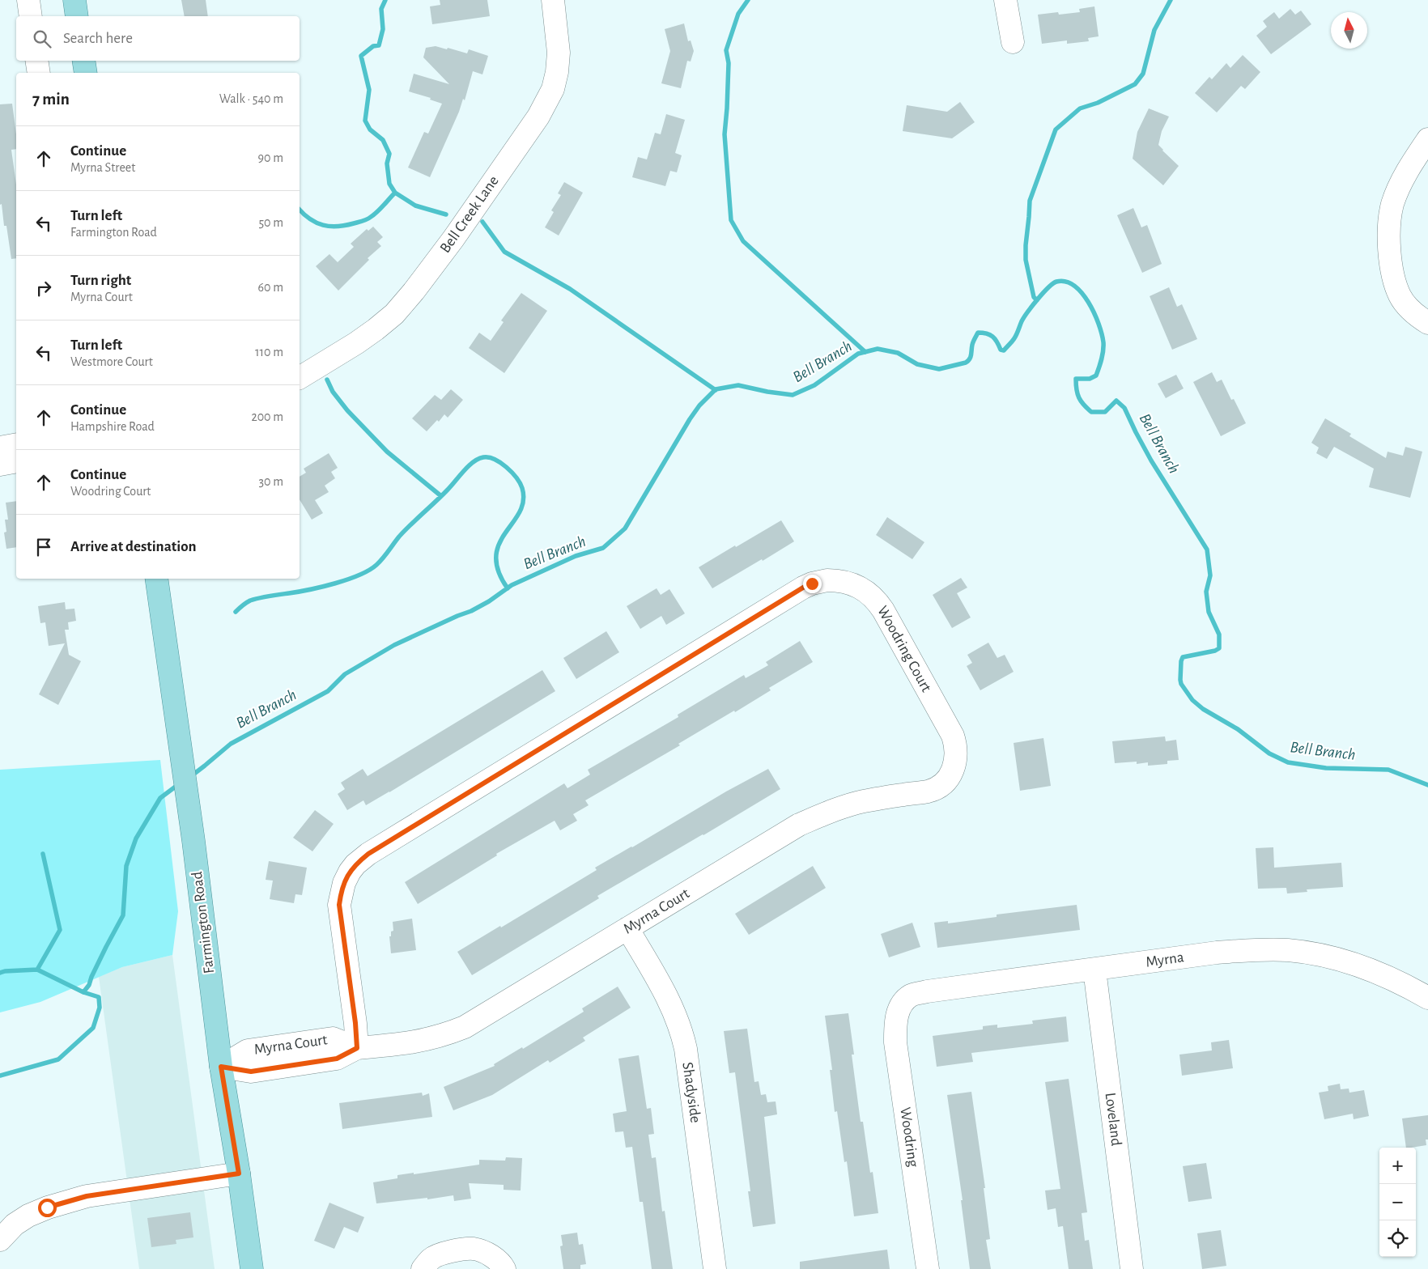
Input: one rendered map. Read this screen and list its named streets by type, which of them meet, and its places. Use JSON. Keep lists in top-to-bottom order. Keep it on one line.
{"streets":{"main road":["Farmington Road"],"street":["Bell Creek Lane","Woodring Court","Myrna Court","Myrna","Shadyside","Loveland","Woodring"]},"crossings":[["Woodring Court","Myrna Court"],["Myrna Court","Farmington Road"],["Myrna Court","Shadyside"],["Myrna","Loveland"],["Myrna","Woodring"]],"water":["Bell Branch"],"north":"top","page":{"search":"Search here","heading":["7 min","Walk · 540 m"],"list":[["Continue","Myrna Street","90 m"],["Turn left","Farmington Road","50 m"],["Turn right","Myrna Court","60 m"],["Turn left","Westmore Court","110 m"],["Continue","Hampshire Road","200 m"],["Continue","Woodring Court","30 m"],"Arrive at destination"],"map_buttons":["+","−"]}}
